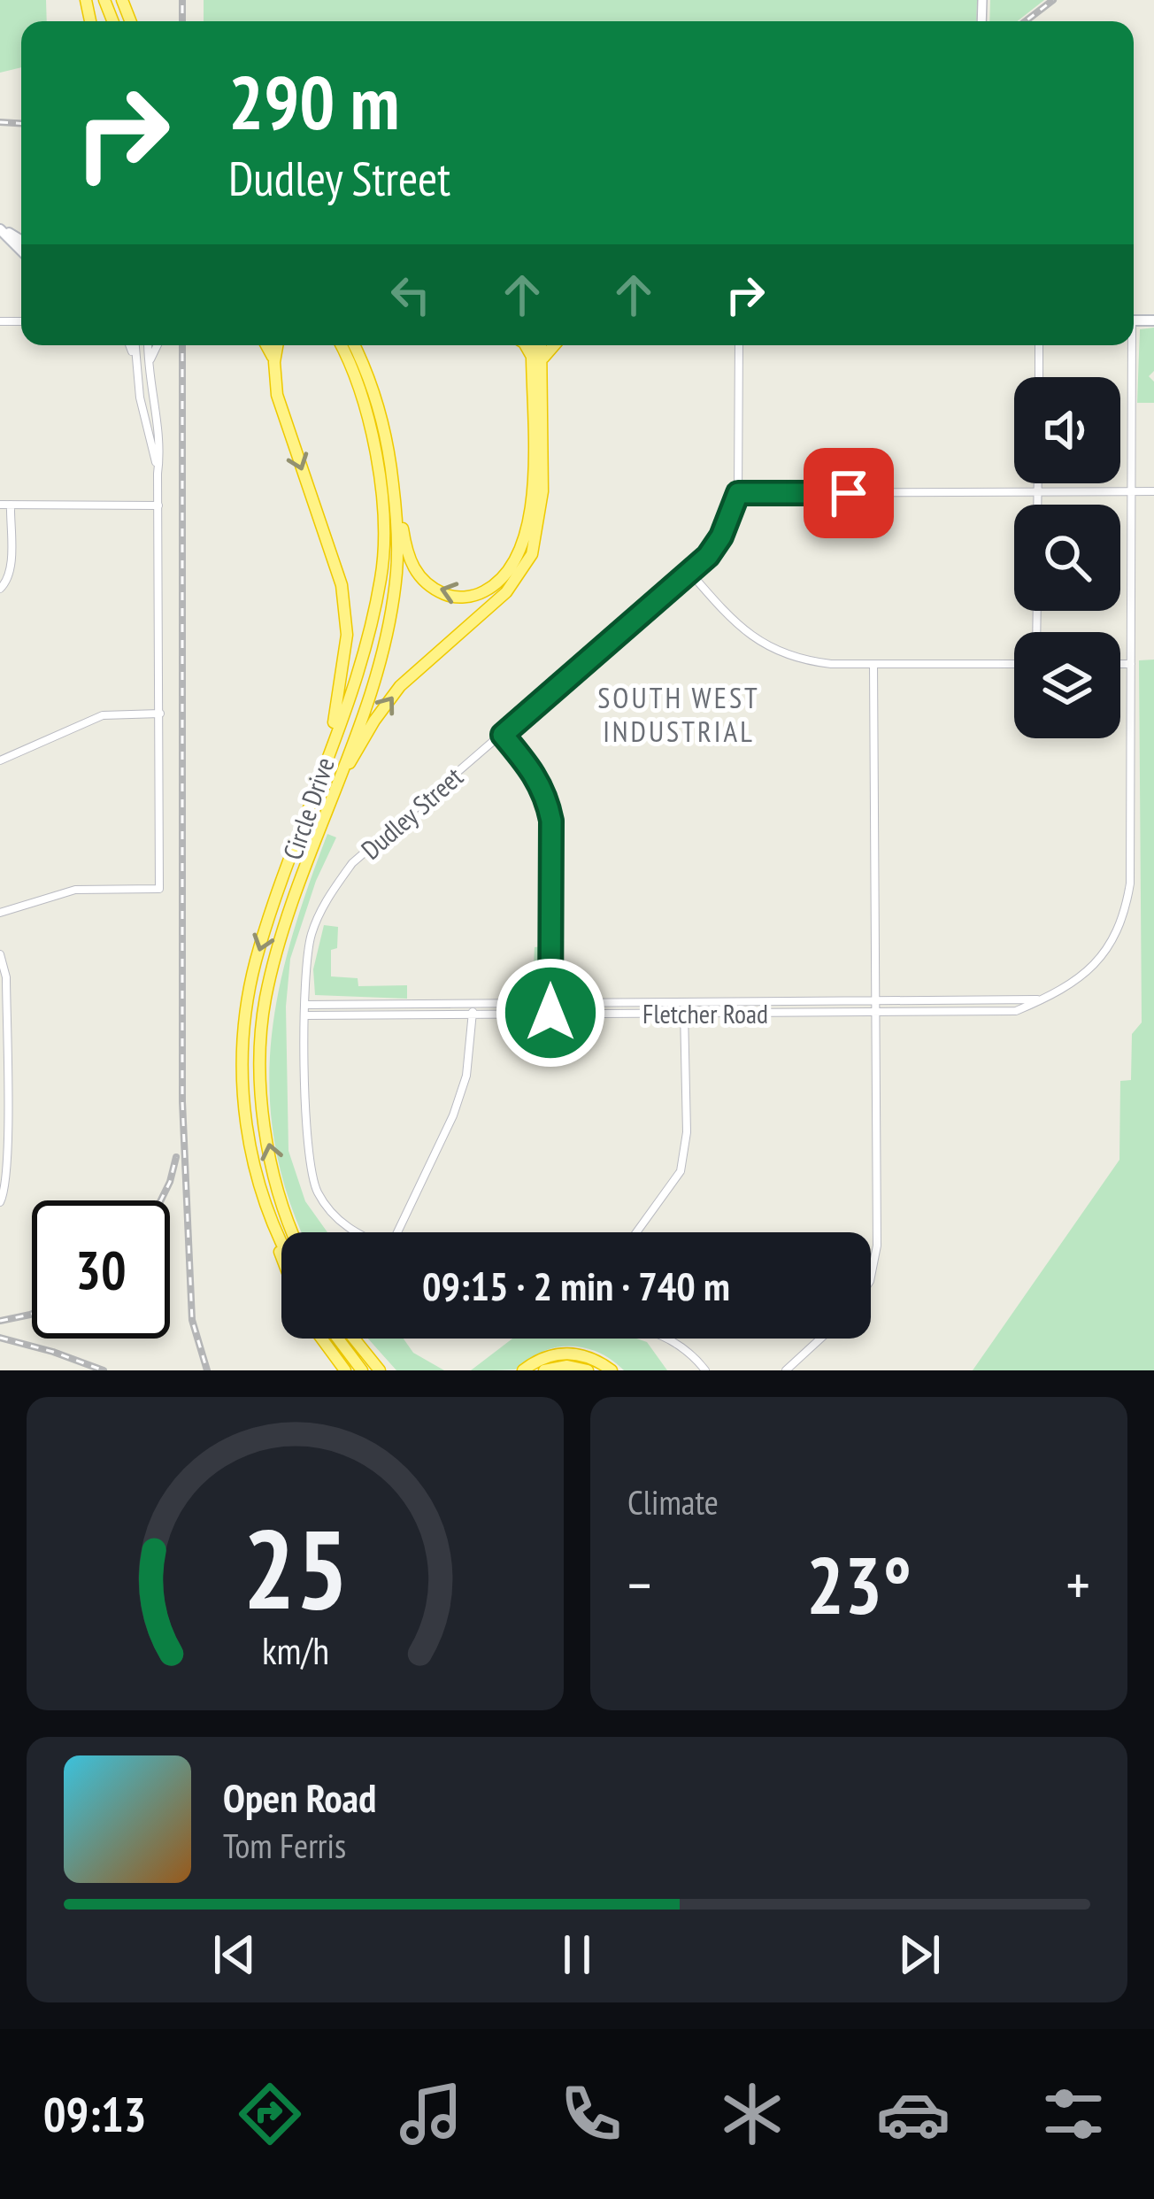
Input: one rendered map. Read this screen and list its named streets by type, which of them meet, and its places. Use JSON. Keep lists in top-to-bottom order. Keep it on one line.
{"streets":{"highway":["Circle Drive"],"street":["Dudley Street","Fletcher Road"]},"crossings":[["Dudley Street","Fletcher Road"]],"districts":["SOUTH WEST INDUSTRIAL"],"page":{"turn":["290 m","Dudley Street"],"limit":"30","trip":"09:15 · 2 min · 740 m","tile":"Climate","heat":["−","23°","+"],"song":["Open Road","Tom Ferris"],"tabs":"09:13","gauge":["25","km/h"]}}
